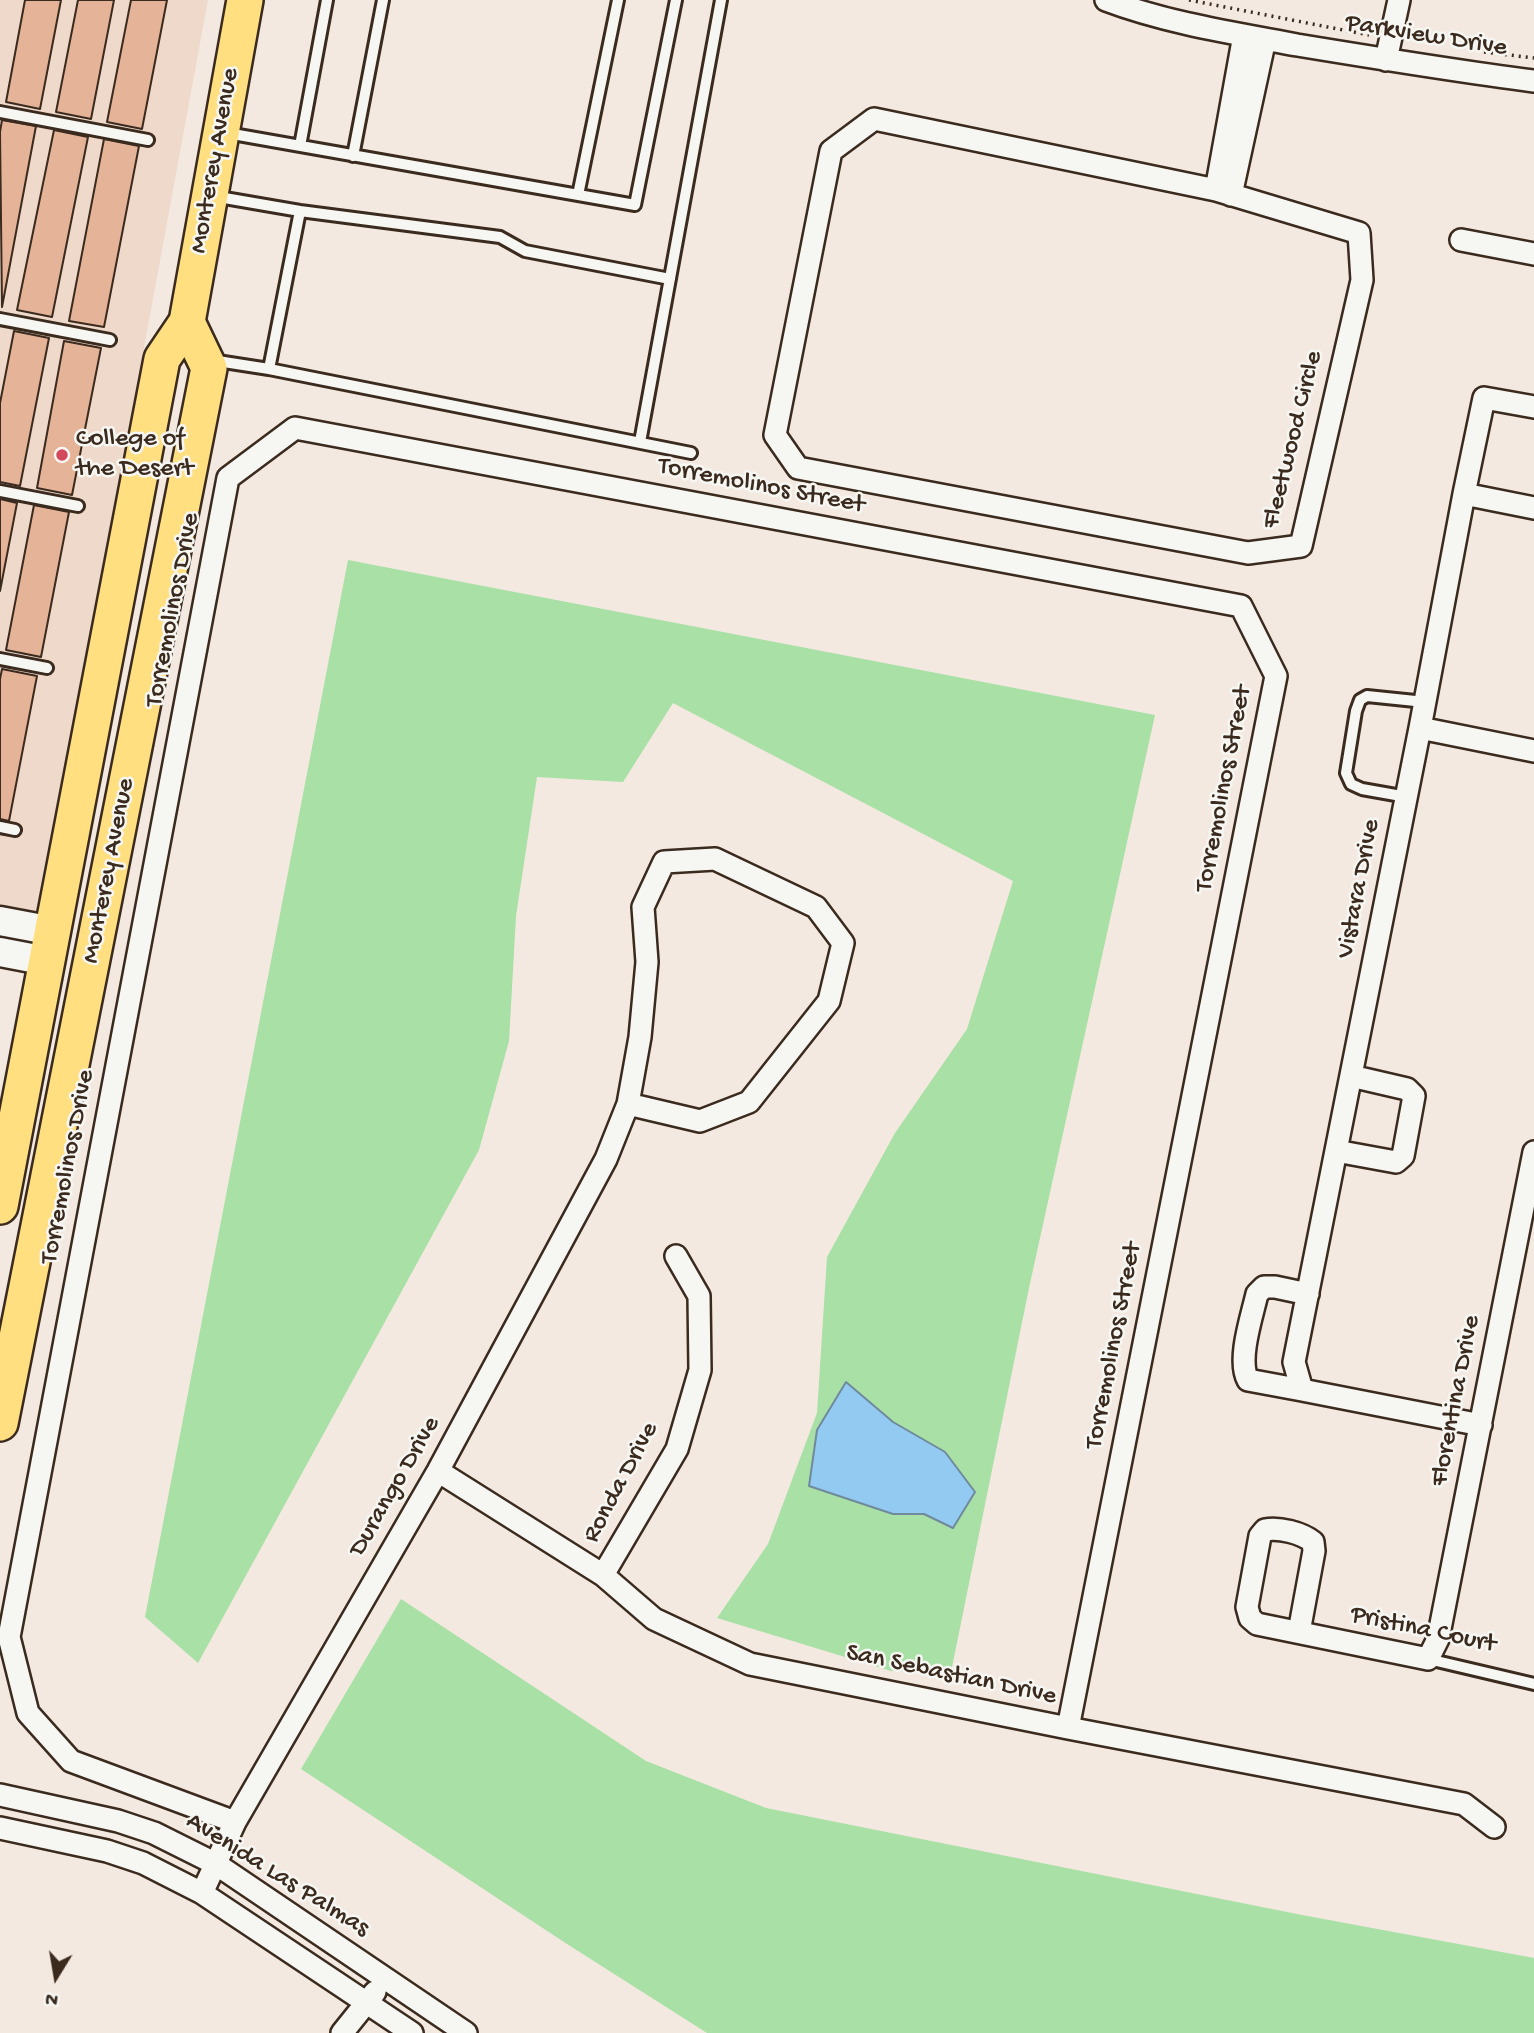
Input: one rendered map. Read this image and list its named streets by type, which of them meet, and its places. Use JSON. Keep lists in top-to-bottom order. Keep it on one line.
{"streets":{"main road":["Monterey Avenue"],"street":["Parkview Drive","Fleetwood Circle","Torremolinos Street","Torremolinos Drive","Vistara Drive","Florentina Drive","Ronda Drive","Durango Drive","Pristina Court","San Sebastian Drive","Avenida Las Palmas"]},"crossings":[["Torremolinos Street","Torremolinos Drive"],["Torremolinos Street","San Sebastian Drive"],["Torremolinos Drive","Durango Drive"],["Florentina Drive","Pristina Court"],["Ronda Drive","San Sebastian Drive"],["Durango Drive","San Sebastian Drive"],["Durango Drive","Avenida Las Palmas"]],"places":["College of the Desert"],"north":"bottom"}
